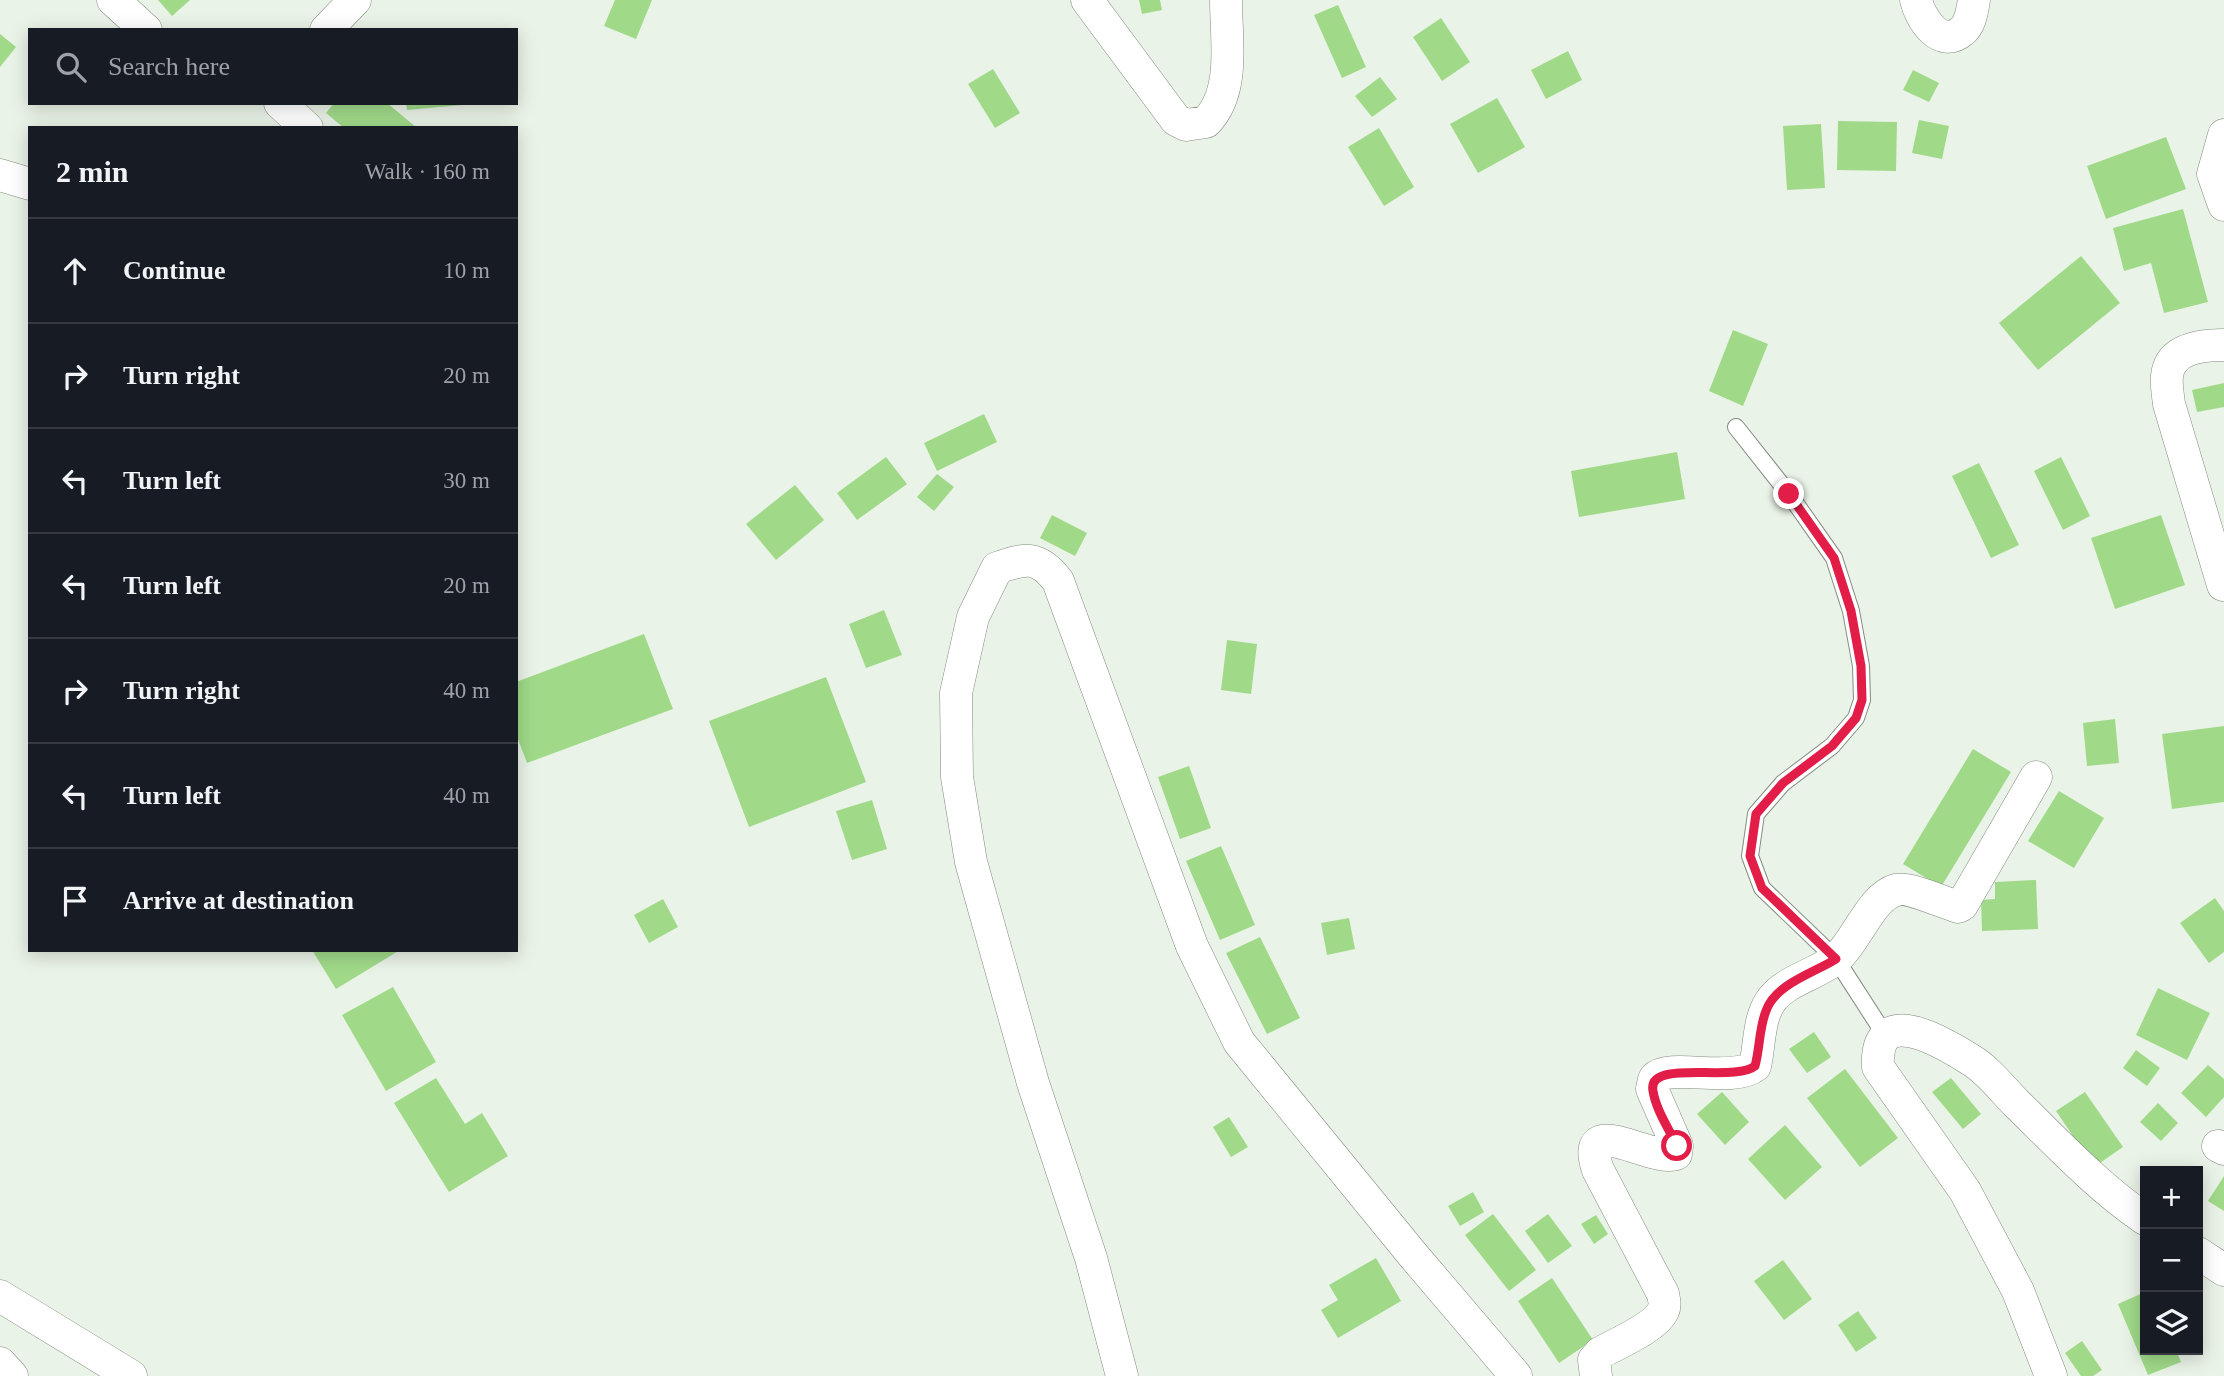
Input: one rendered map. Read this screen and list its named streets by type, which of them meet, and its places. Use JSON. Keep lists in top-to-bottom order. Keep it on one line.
{"page":{"search":"Search here","heading":["2 min","Walk · 160 m"],"list":[["Continue","10 m"],["Turn right","20 m"],["Turn left","30 m"],["Turn left","20 m"],["Turn right","40 m"],["Turn left","40 m"],"Arrive at destination"],"map_buttons":["+","−"]}}
